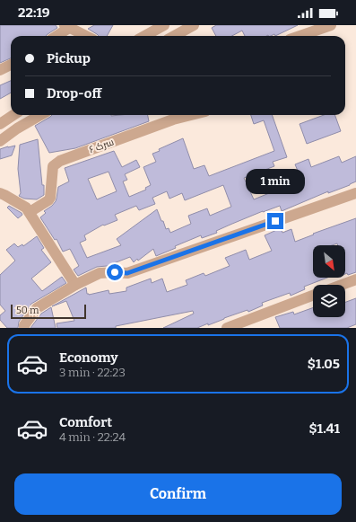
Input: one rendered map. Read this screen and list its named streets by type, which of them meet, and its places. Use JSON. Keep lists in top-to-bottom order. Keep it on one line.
{"streets":{"street":["سرک ۶"]},"scale_bar":"50 m","north":"bottom right","page":{"status":"22:19","banner":["Pickup","Drop-off"],"bubble":"1 min","scale":"50 m","list":[{"name":"Economy","note":"3 min · 22:23","value":"$1.05"},{"name":"Comfort","note":"4 min · 22:24","value":"$1.41"}],"buttons":"Confirm"}}
